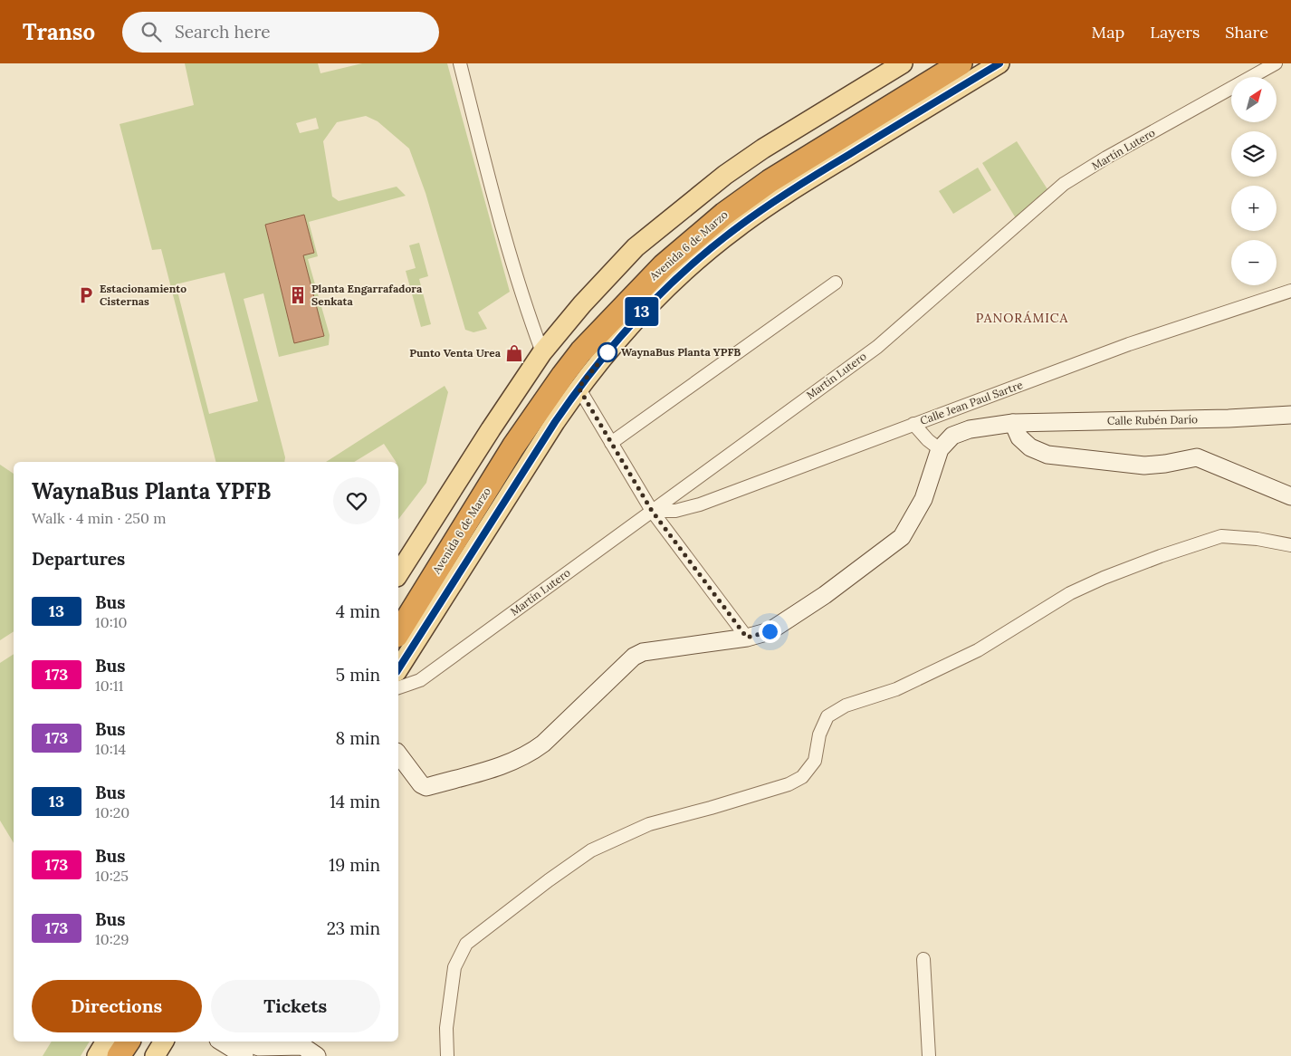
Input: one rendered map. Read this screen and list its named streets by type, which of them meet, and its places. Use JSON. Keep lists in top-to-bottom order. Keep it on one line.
{"streets":{"highway":["Avenida 6 de Marzo"],"street":["Martín Lutero","Calle Jean Paul Sartre","Calle Rubén Darío"]},"crossings":[["Martín Lutero","Calle Jean Paul Sartre"]],"districts":["PANORÁMICA"],"places":{"parking":["Estacionamiento Cisternas"],"building":["Planta Engarrafadora Senkata"],"other":["WaynaBus Planta YPFB"],"shop":["Punto Venta Urea"]},"lines":["bus line 13"],"north":"top right","page":{"header":"Transo","search":"Search here","nav":["Map","Layers","Share"],"on_map":"13","map_buttons":["+","−"],"heading":[["WaynaBus Planta YPFB","Walk · 4 min · 250 m"],"Departures"],"list":[{"mark":"13","name":"Bus","note":"10:10","value":"4 min"},{"mark":"173","name":"Bus","note":"10:11","value":"5 min"},{"mark":"173","name":"Bus","note":"10:14","value":"8 min"},{"mark":"13","name":"Bus","note":"10:20","value":"14 min"},{"mark":"173","name":"Bus","note":"10:25","value":"19 min"},{"mark":"173","name":"Bus","note":"10:29","value":"23 min"}],"buttons":["Directions","Tickets"]}}
